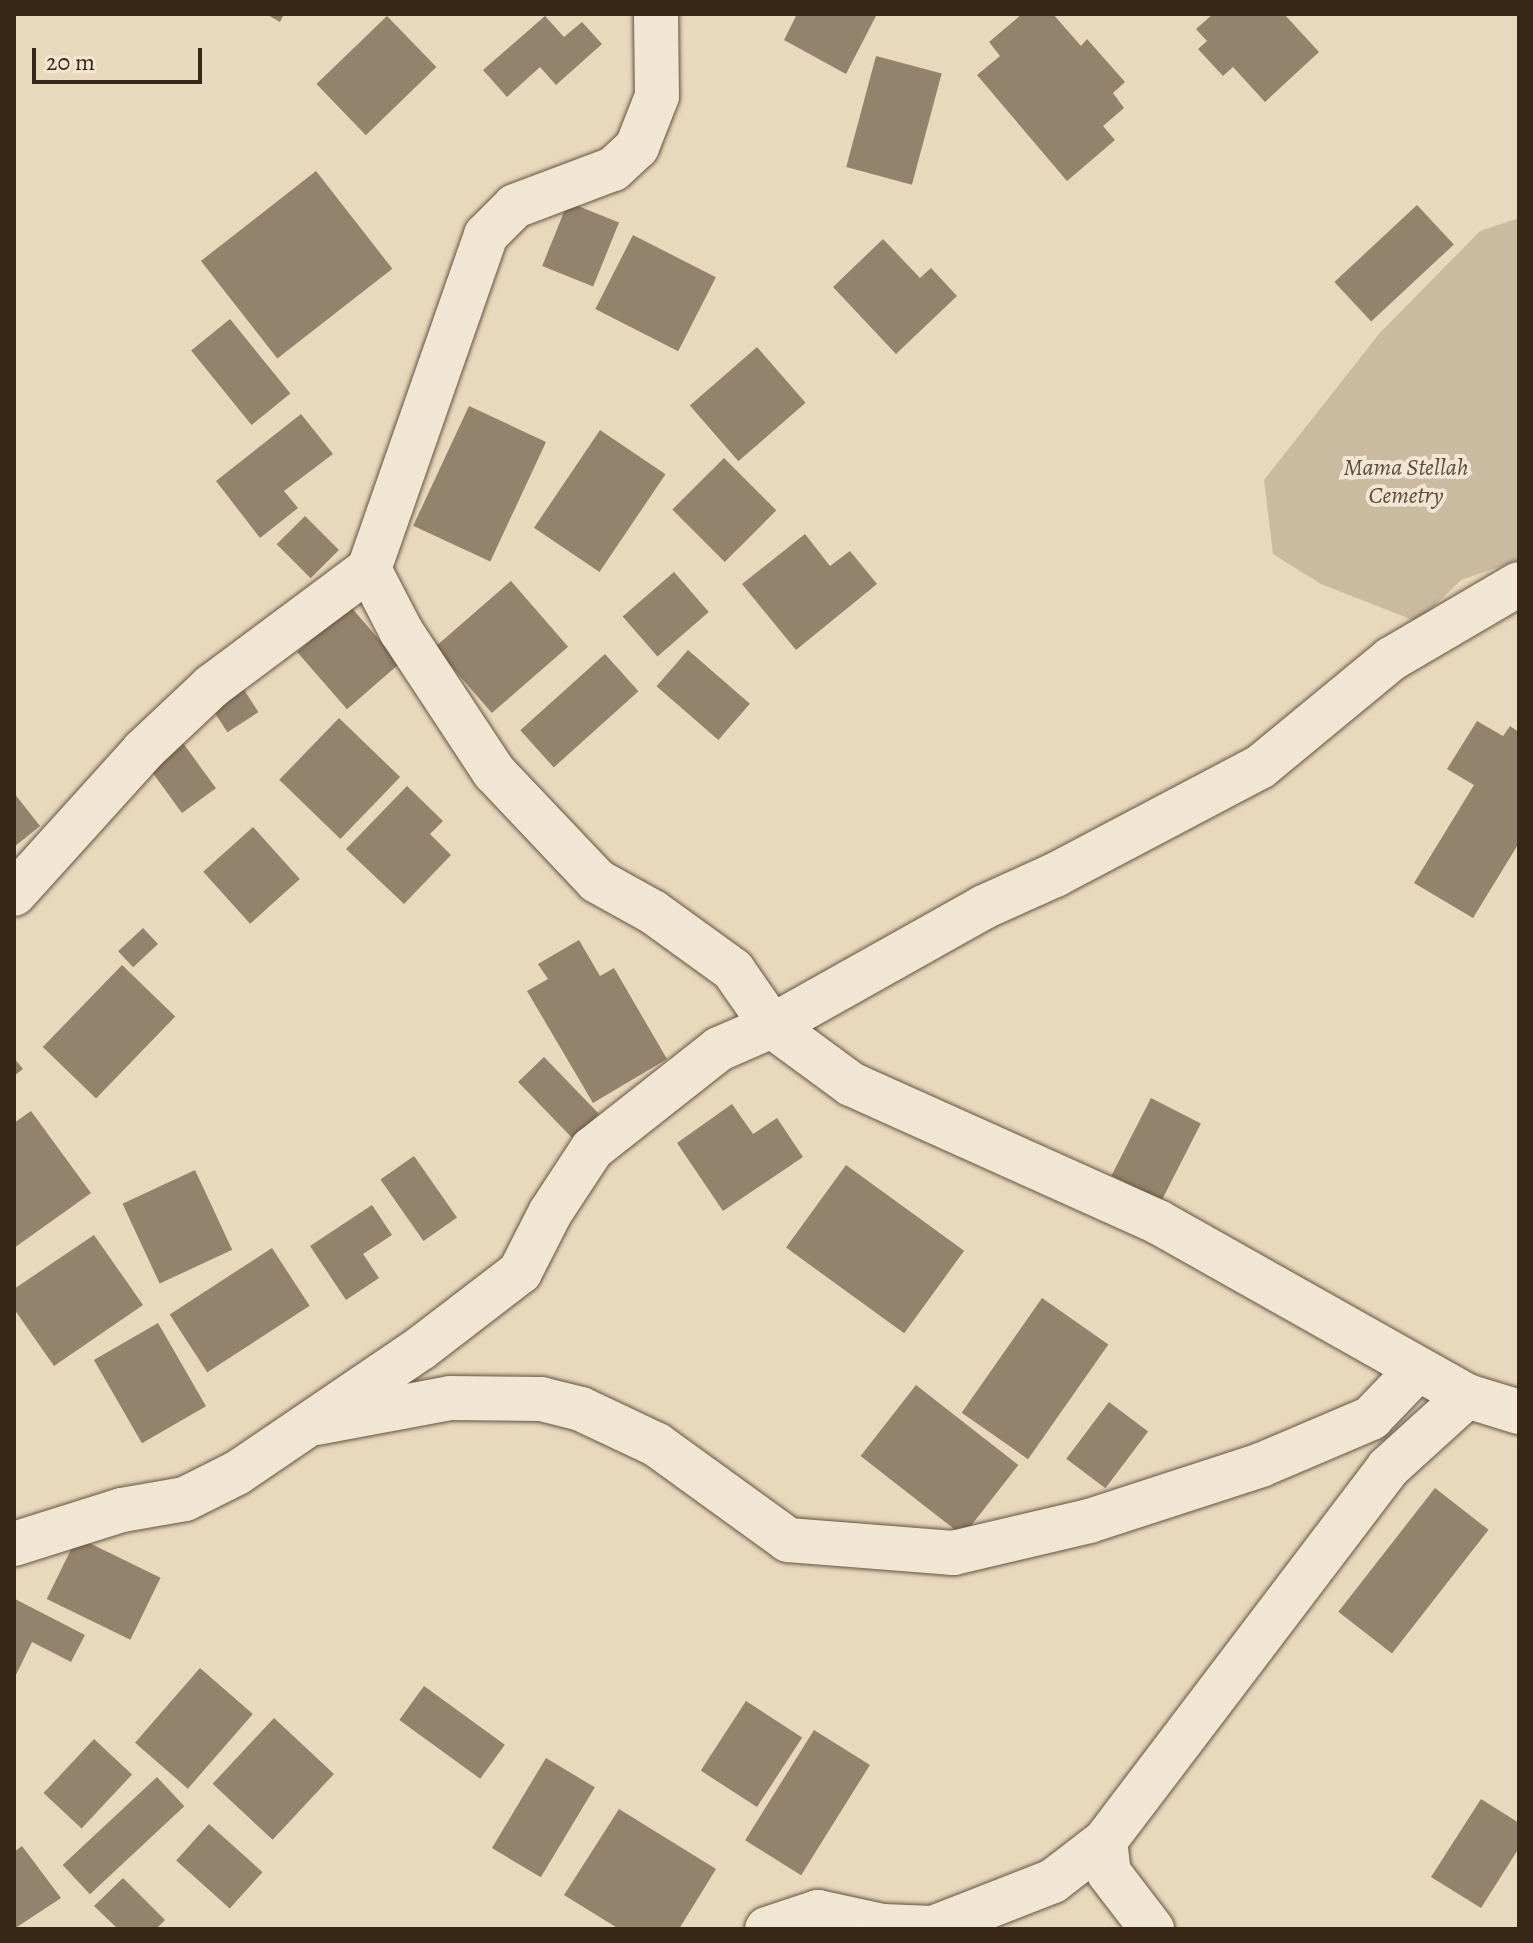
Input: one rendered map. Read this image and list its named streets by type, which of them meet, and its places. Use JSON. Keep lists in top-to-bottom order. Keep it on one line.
{"parks":["Mama Stellah Cemetry"],"scale_bar":"20 m"}
